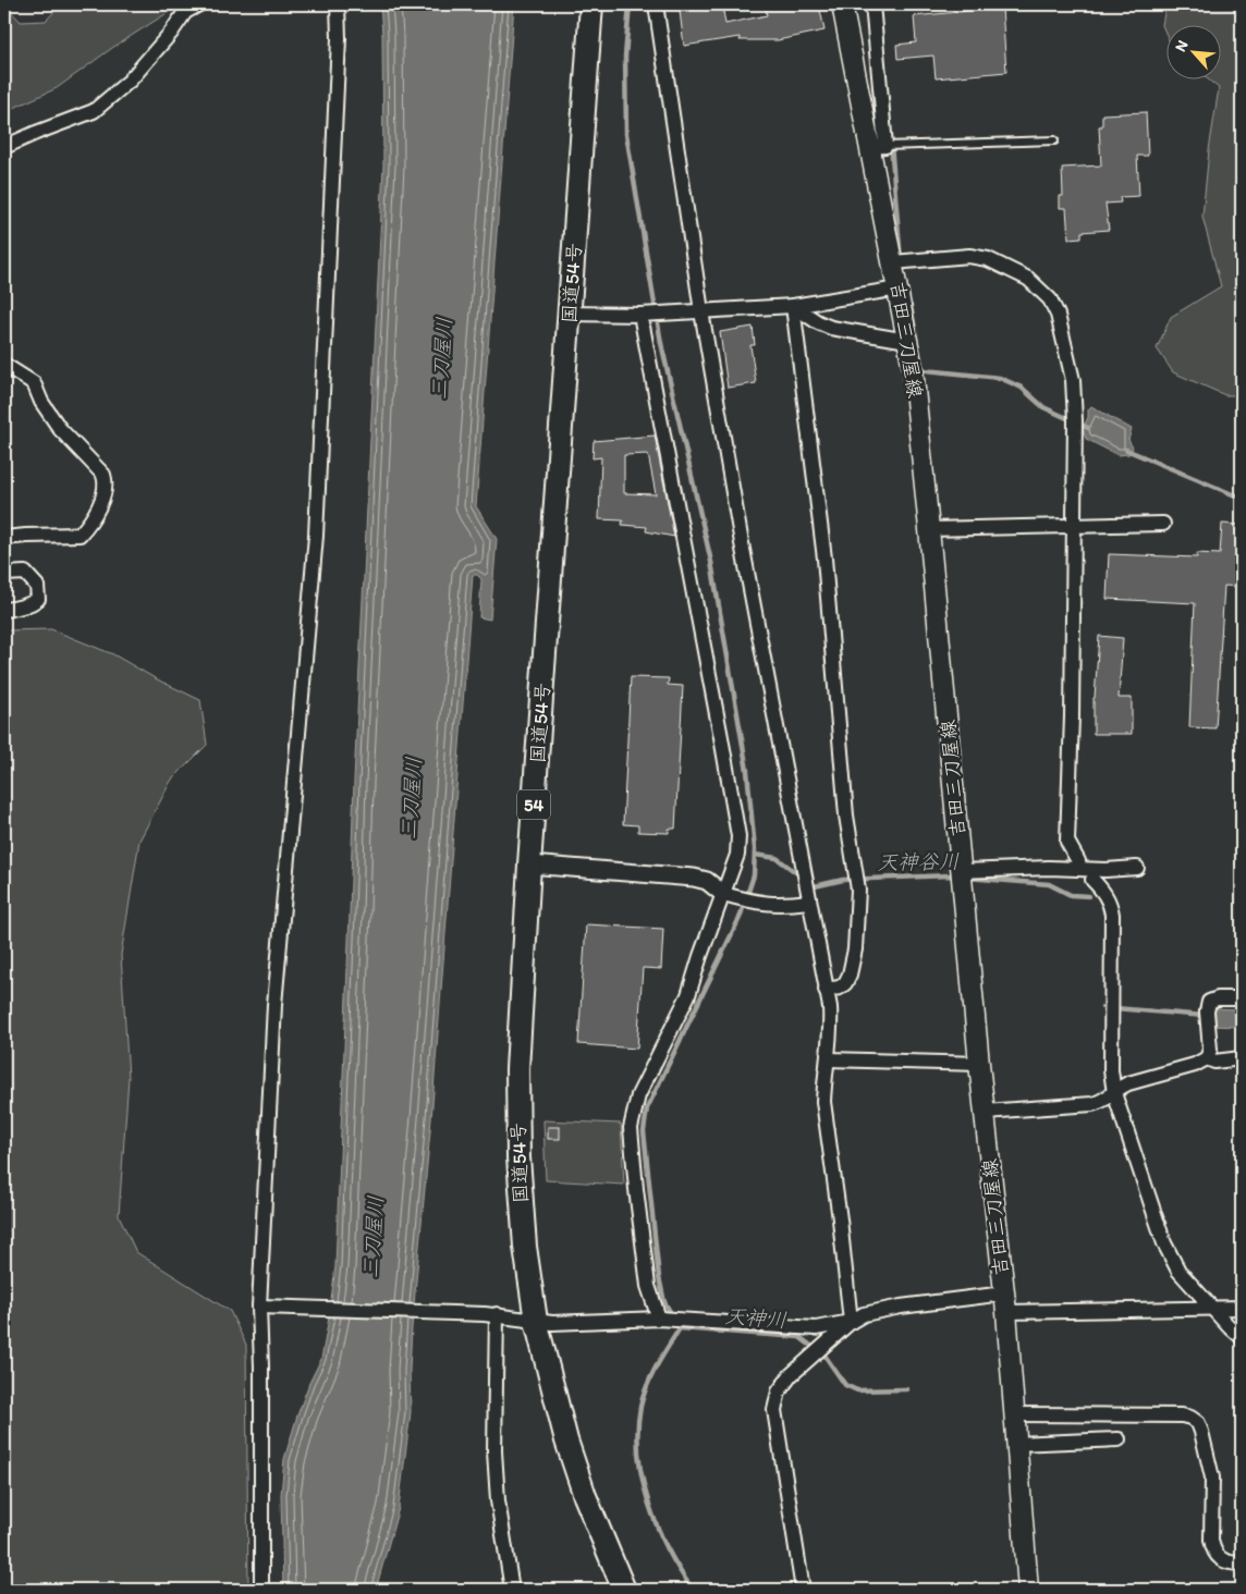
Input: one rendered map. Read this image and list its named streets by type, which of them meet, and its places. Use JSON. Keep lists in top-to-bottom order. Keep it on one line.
{"streets":{"highway":["国道54号","54"],"main road":["吉田三刀屋線"]},"water":["三刀屋川","天神谷川","天神川"],"north":"top left"}
